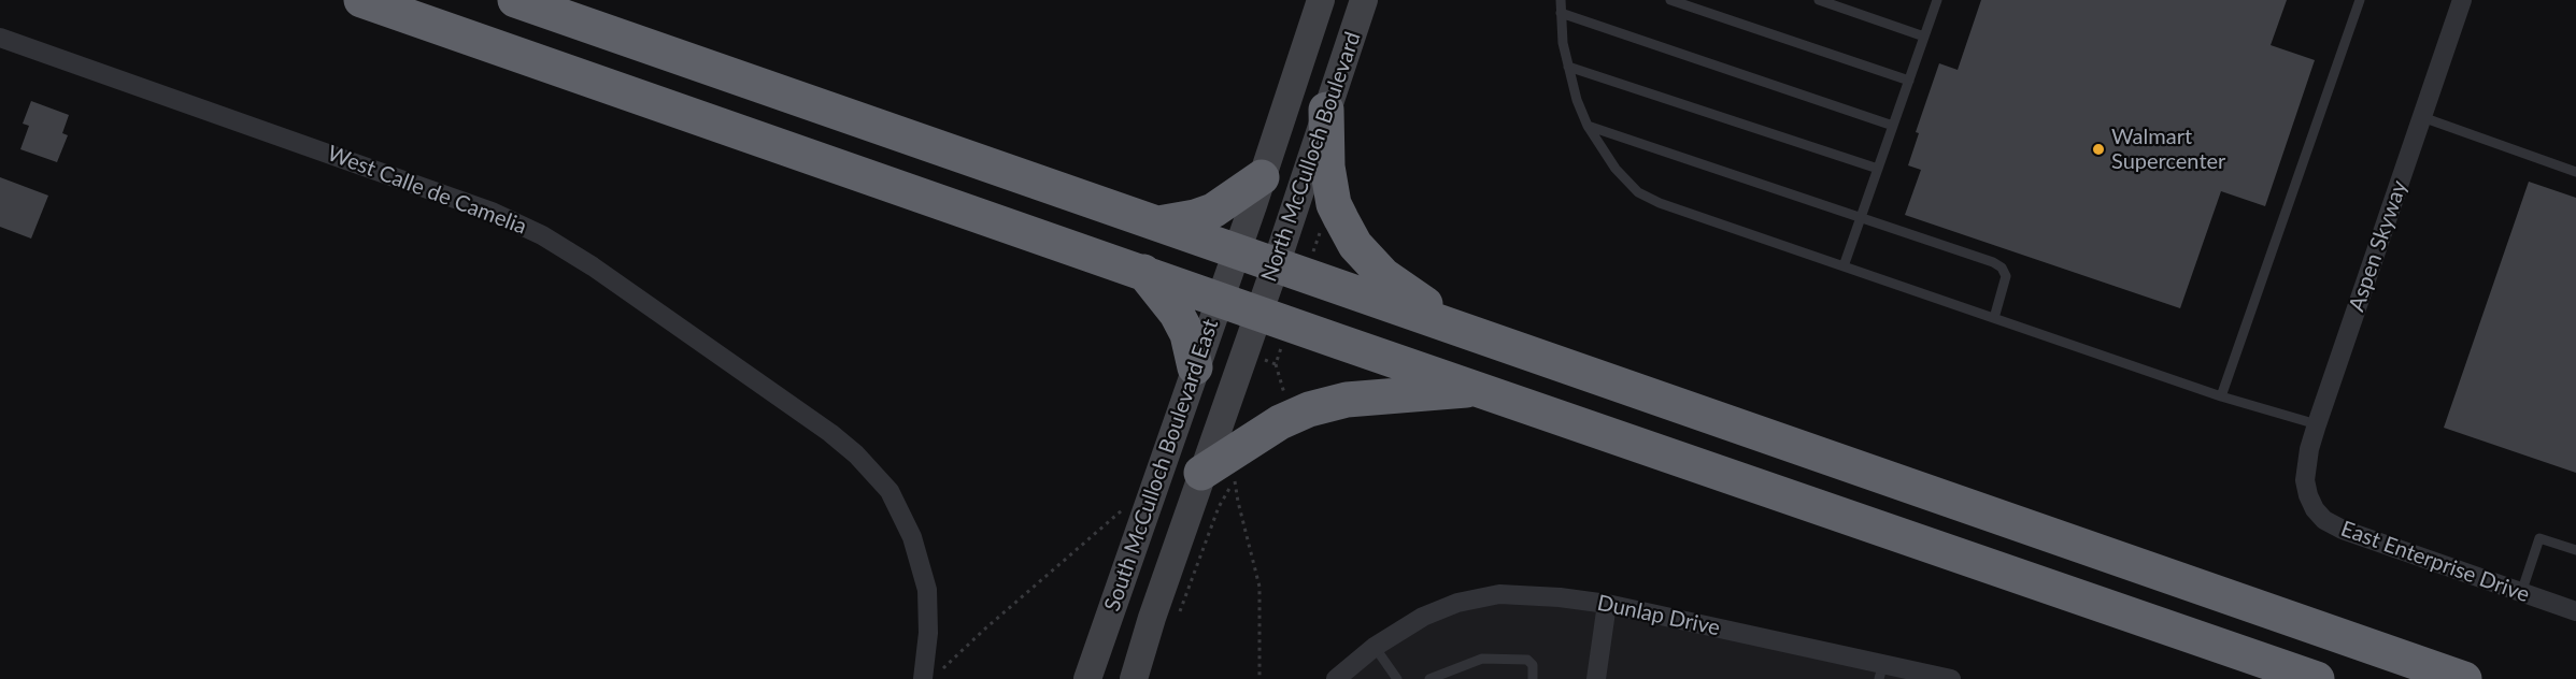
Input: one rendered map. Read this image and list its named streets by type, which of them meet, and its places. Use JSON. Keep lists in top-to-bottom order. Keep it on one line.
{"streets":{"main road":["North McCulloch Boulevard","South McCulloch Boulevard East"],"street":["West Calle de Camelia","Aspen Skyway","East Enterprise Drive","Dunlap Drive"]},"crossings":[["North McCulloch Boulevard","South McCulloch Boulevard East"],["Aspen Skyway","East Enterprise Drive"]],"places":["Walmart Supercenter"]}
